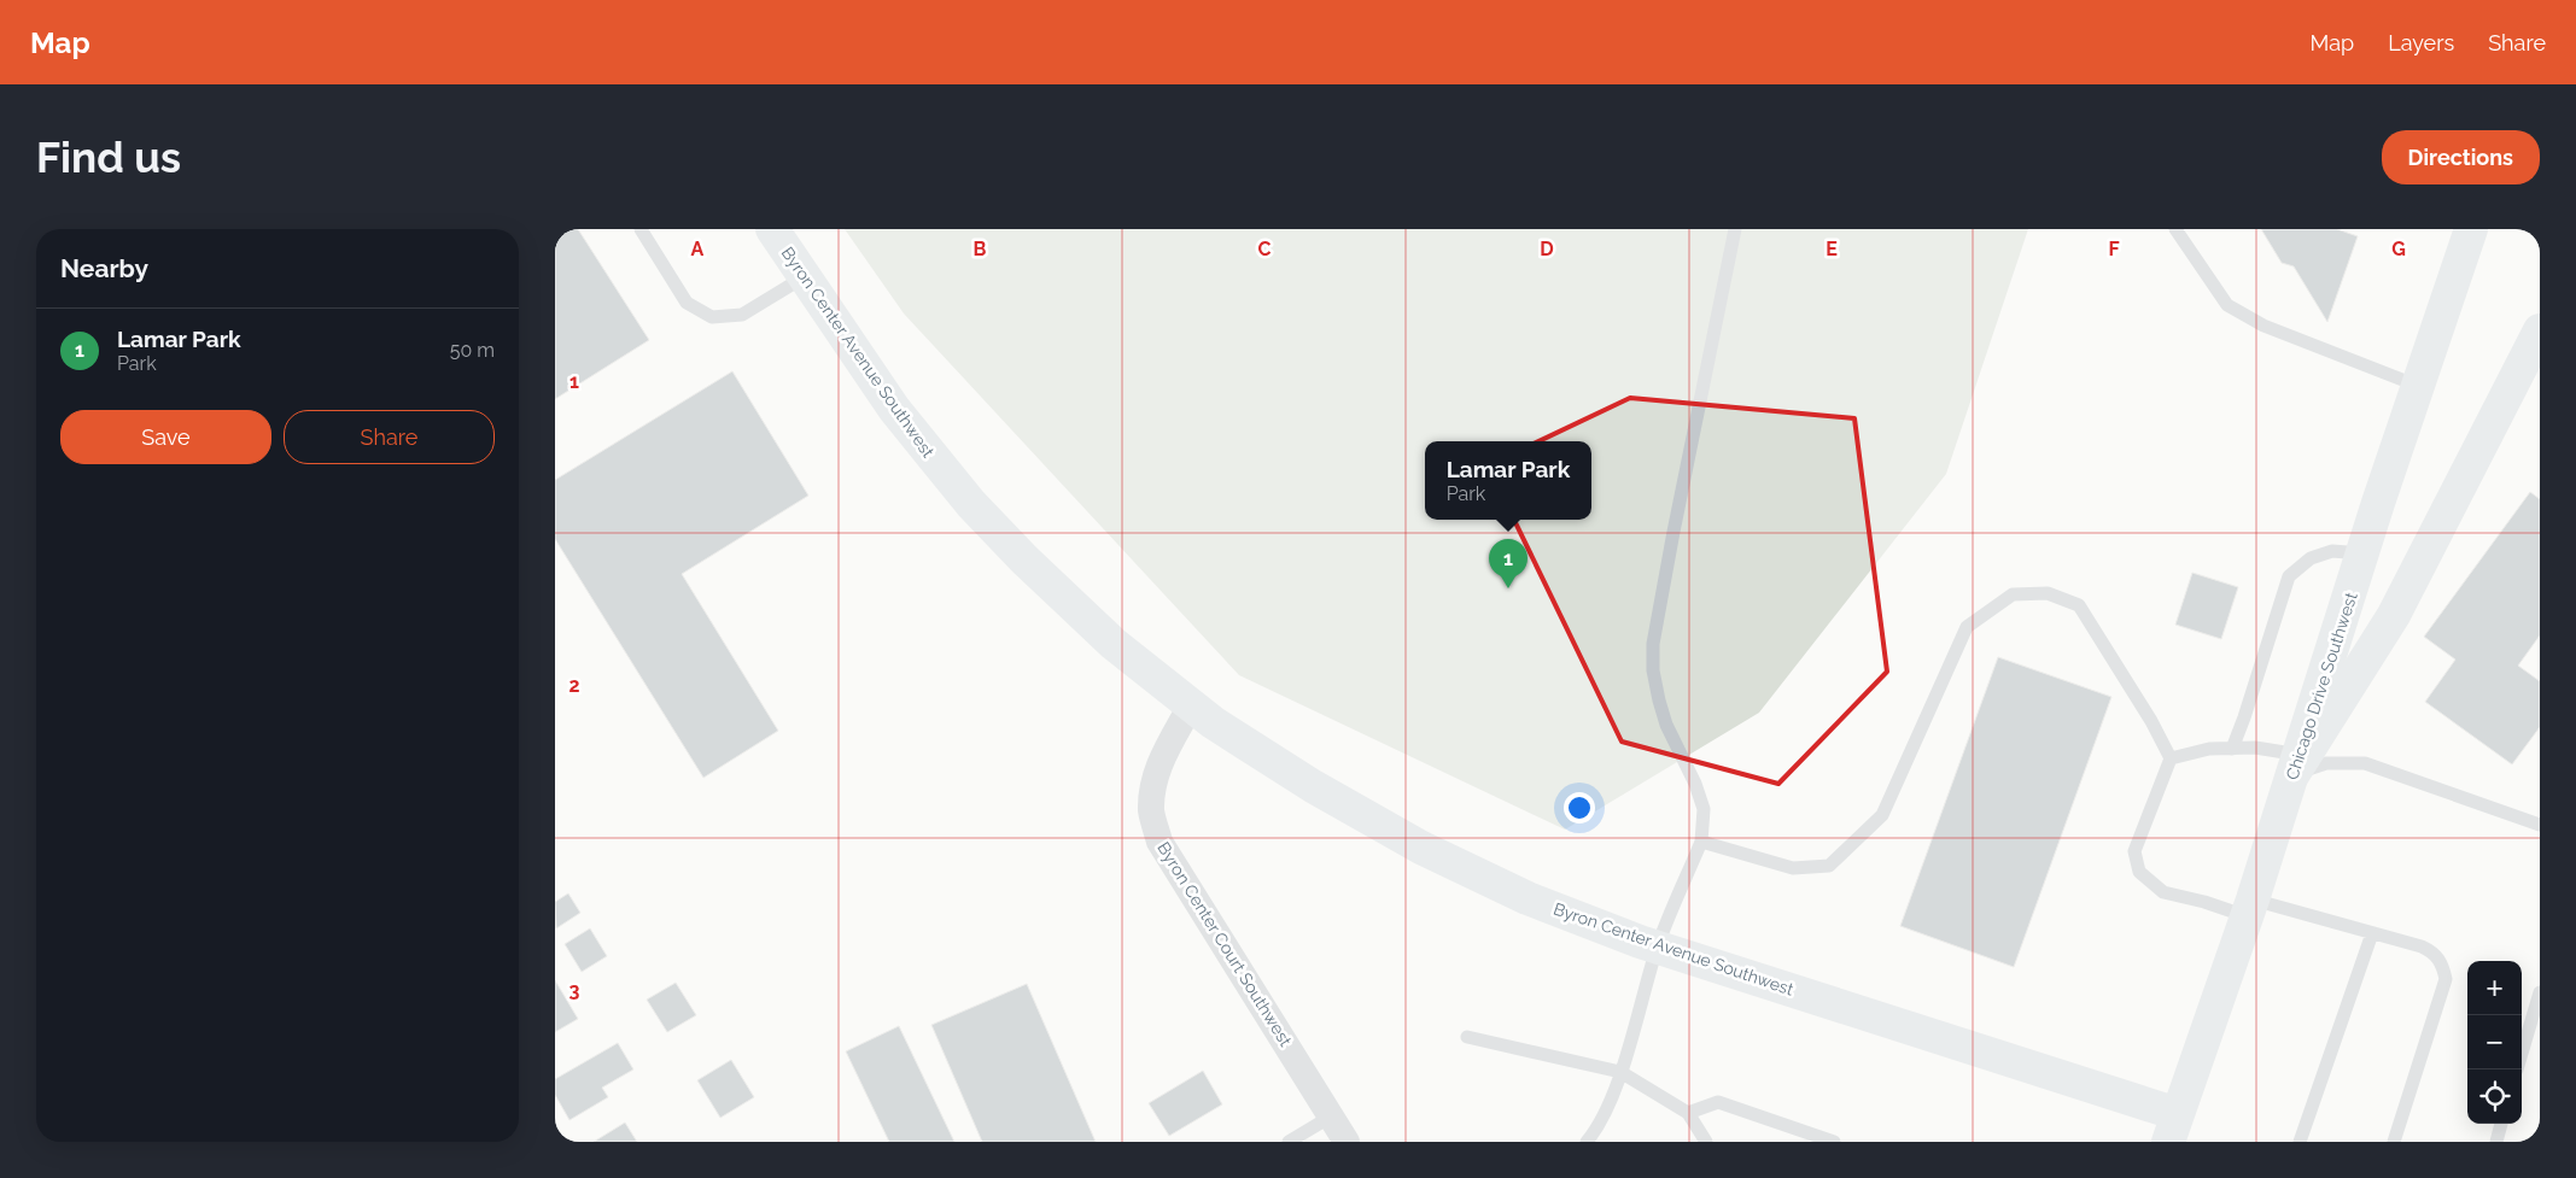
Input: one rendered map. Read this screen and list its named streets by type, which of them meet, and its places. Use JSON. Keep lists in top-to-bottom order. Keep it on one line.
{"streets":{"main road":["Byron Center Avenue Southwest","Chicago Drive Southwest"],"street":["Byron Center Court Southwest"]},"crossings":[["Byron Center Avenue Southwest","Chicago Drive Southwest"],["Byron Center Avenue Southwest","Byron Center Court Southwest"]],"page":{"header":"Map","nav":["Map","Layers","Share"],"buttons":["Directions",["Save","Share"]],"title":"Find us","heading":"Nearby","list":[{"mark":"1","name":"Lamar Park","note":"Park","value":"50 m"}],"popup":["Lamar Park","Park"],"pins":"1","map_buttons":["+","−"]},"grid":{"columns":["A","B","C","D","E","F","G"],"rows":["1","2","3"]}}
